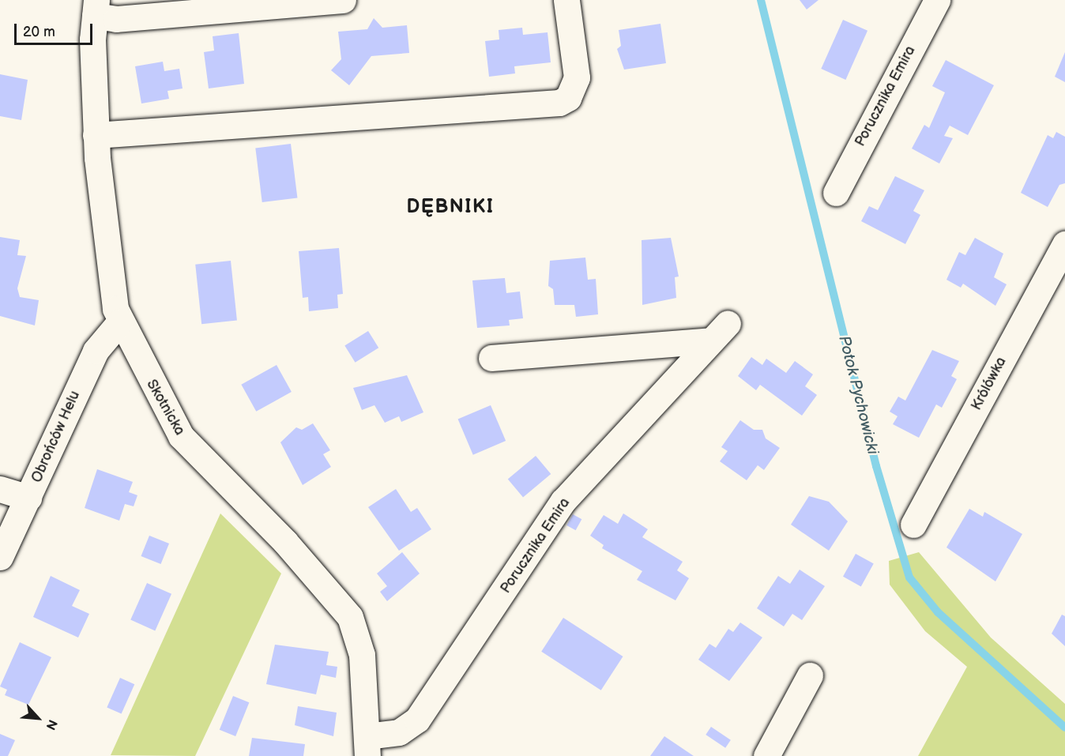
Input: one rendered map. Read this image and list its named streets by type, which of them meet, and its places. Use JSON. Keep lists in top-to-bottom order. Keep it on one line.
{"streets":{"street":["Porucznika Emira","Królówka","Skotnicka","Obrońców Helu"]},"crossings":[["Porucznika Emira","Skotnicka"],["Skotnicka","Obrońców Helu"]],"districts":["DĘBNIKI"],"water":["Potok Pychowicki"],"scale_bar":"20 m","north":"bottom right"}
